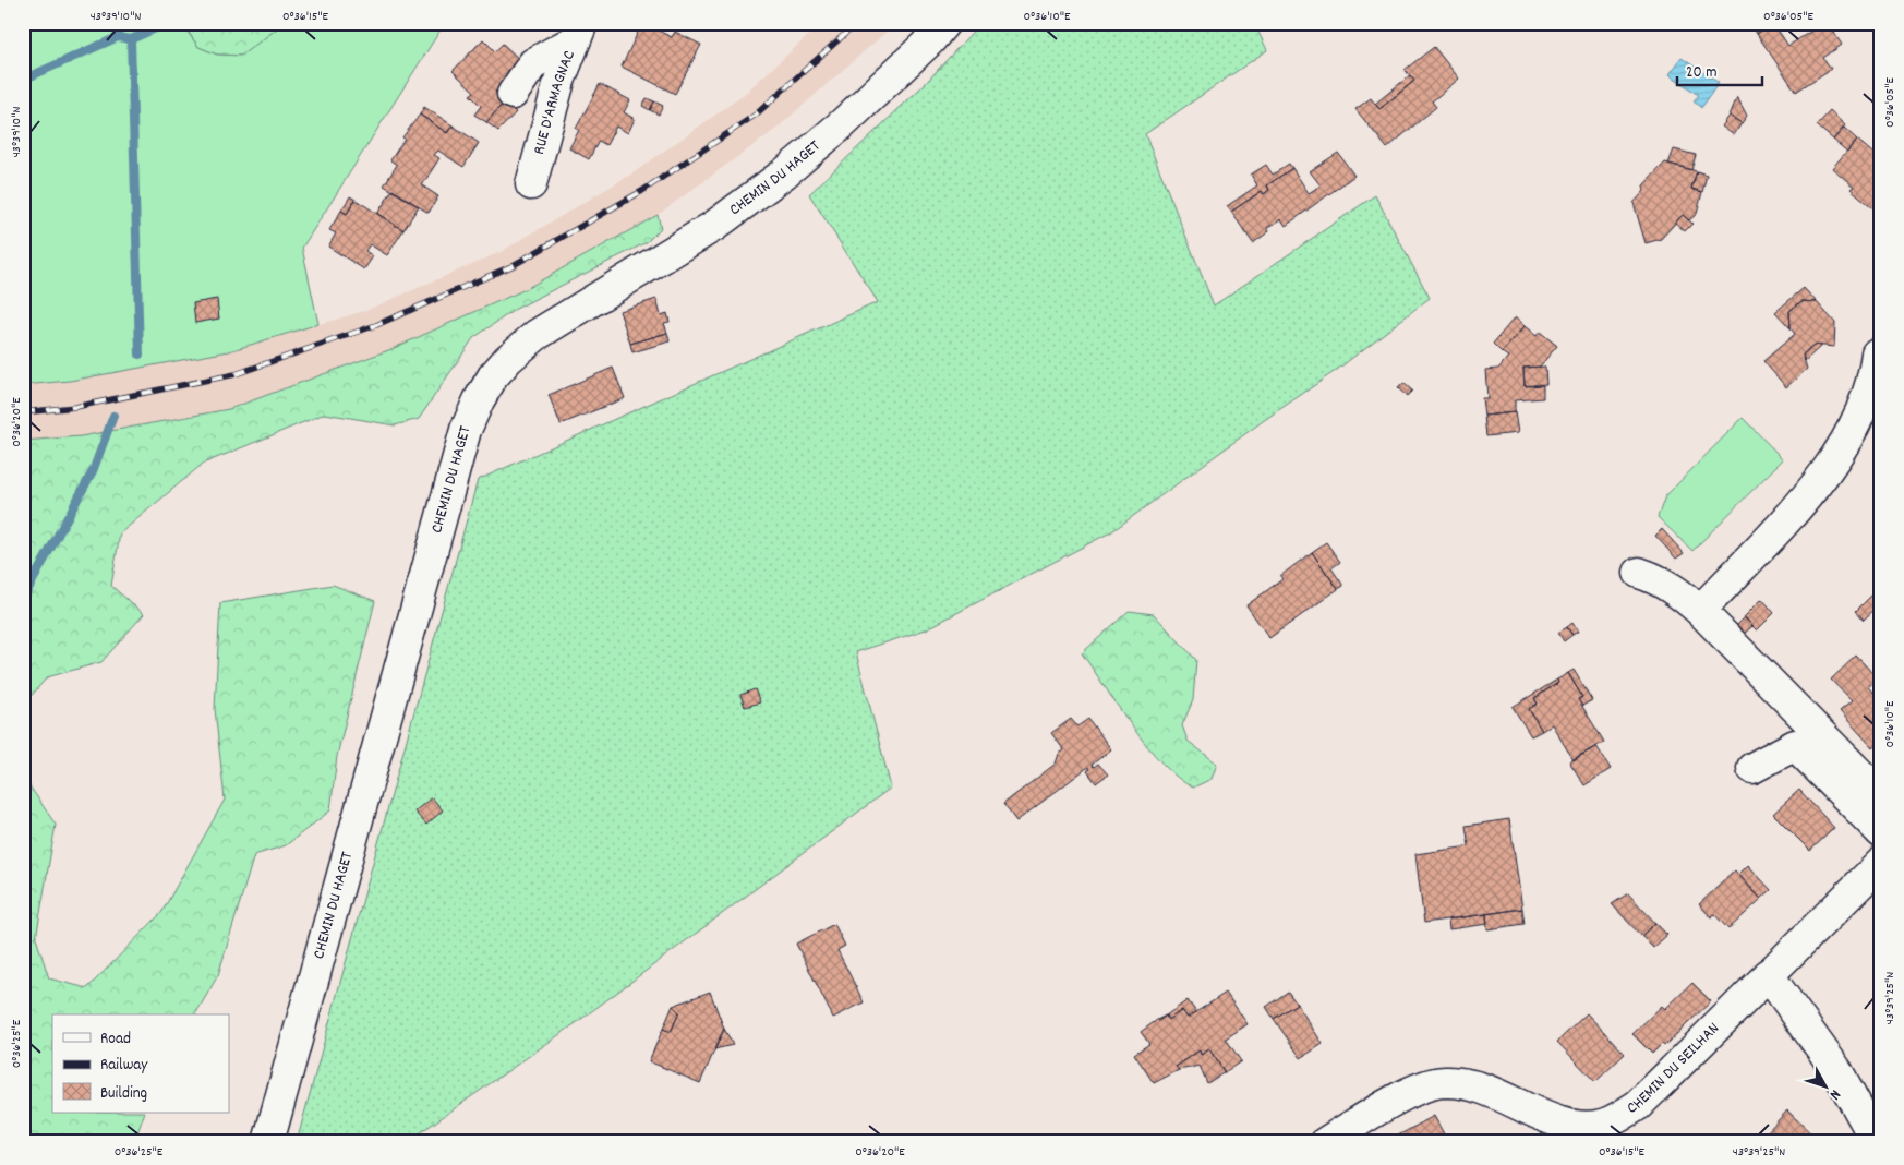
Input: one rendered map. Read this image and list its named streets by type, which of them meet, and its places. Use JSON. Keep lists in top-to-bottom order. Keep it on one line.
{"streets":{"street":["RUE D'ARMAGNAC","CHEMIN DU HAGET","CHEMIN DU SEILHAN"]},"legend":["Road","Railway","Building"],"scale_bar":"20 m","north":"bottom right","coordinates":["43°39'10\"N","0°36'15\"E","0°36'10\"E","0°36'05\"E","0°36'20\"E","43°39'25\"N","0°36'25\"E"]}
